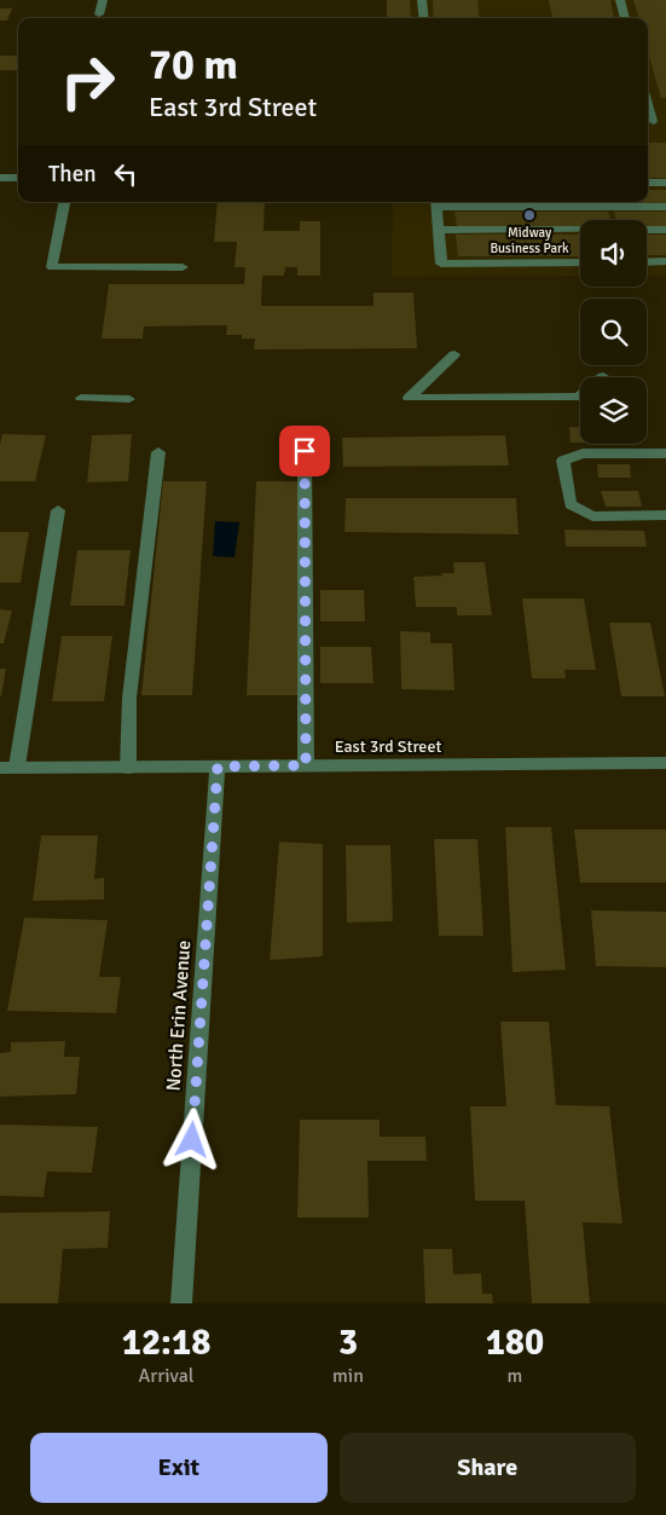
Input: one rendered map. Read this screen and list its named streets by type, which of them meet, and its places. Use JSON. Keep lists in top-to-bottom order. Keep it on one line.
{"streets":{"street":["East 3rd Street","North Erin Avenue"]},"crossings":[["East 3rd Street","North Erin Avenue"]],"places":["Midway Business Park"],"page":{"turn":["70 m","East 3rd Street"],"then":"Then","eta":["12:18","Arrival","3","min","180","m"],"buttons":["Exit","Share"]}}
